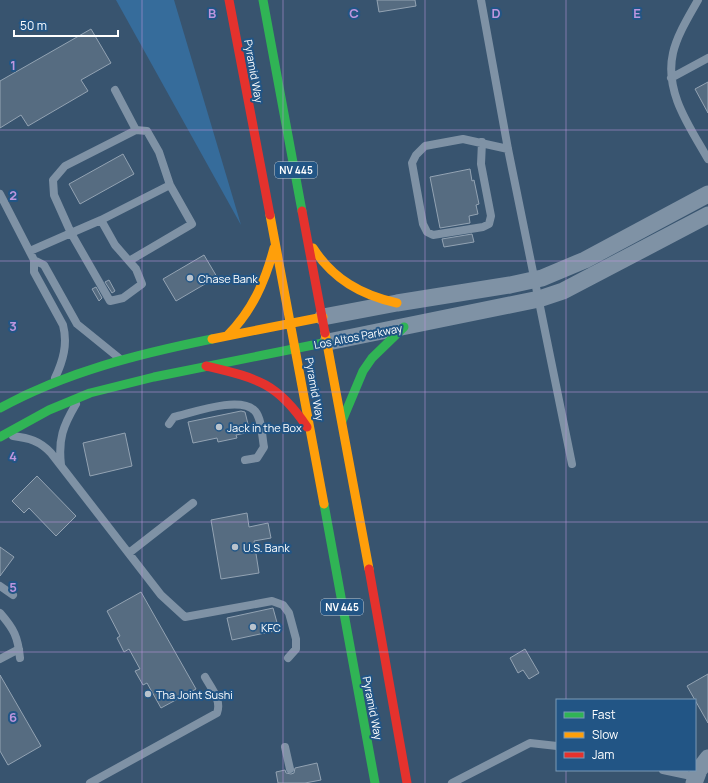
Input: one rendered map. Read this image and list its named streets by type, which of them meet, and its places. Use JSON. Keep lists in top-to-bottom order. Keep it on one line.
{"streets":{"main road":["Pyramid Way","NV 445","Los Altos Parkway"]},"crossings":[["Pyramid Way","Los Altos Parkway"]],"places":["Chase Bank","Jack in the Box","U.S. Bank","KFC","Tha Joint Sushi"],"legend":["Fast","Slow","Jam"],"scale_bar":"50 m","grid":{"columns":["B","C","D","E"],"rows":["1","2","3","4","5","6"]}}
